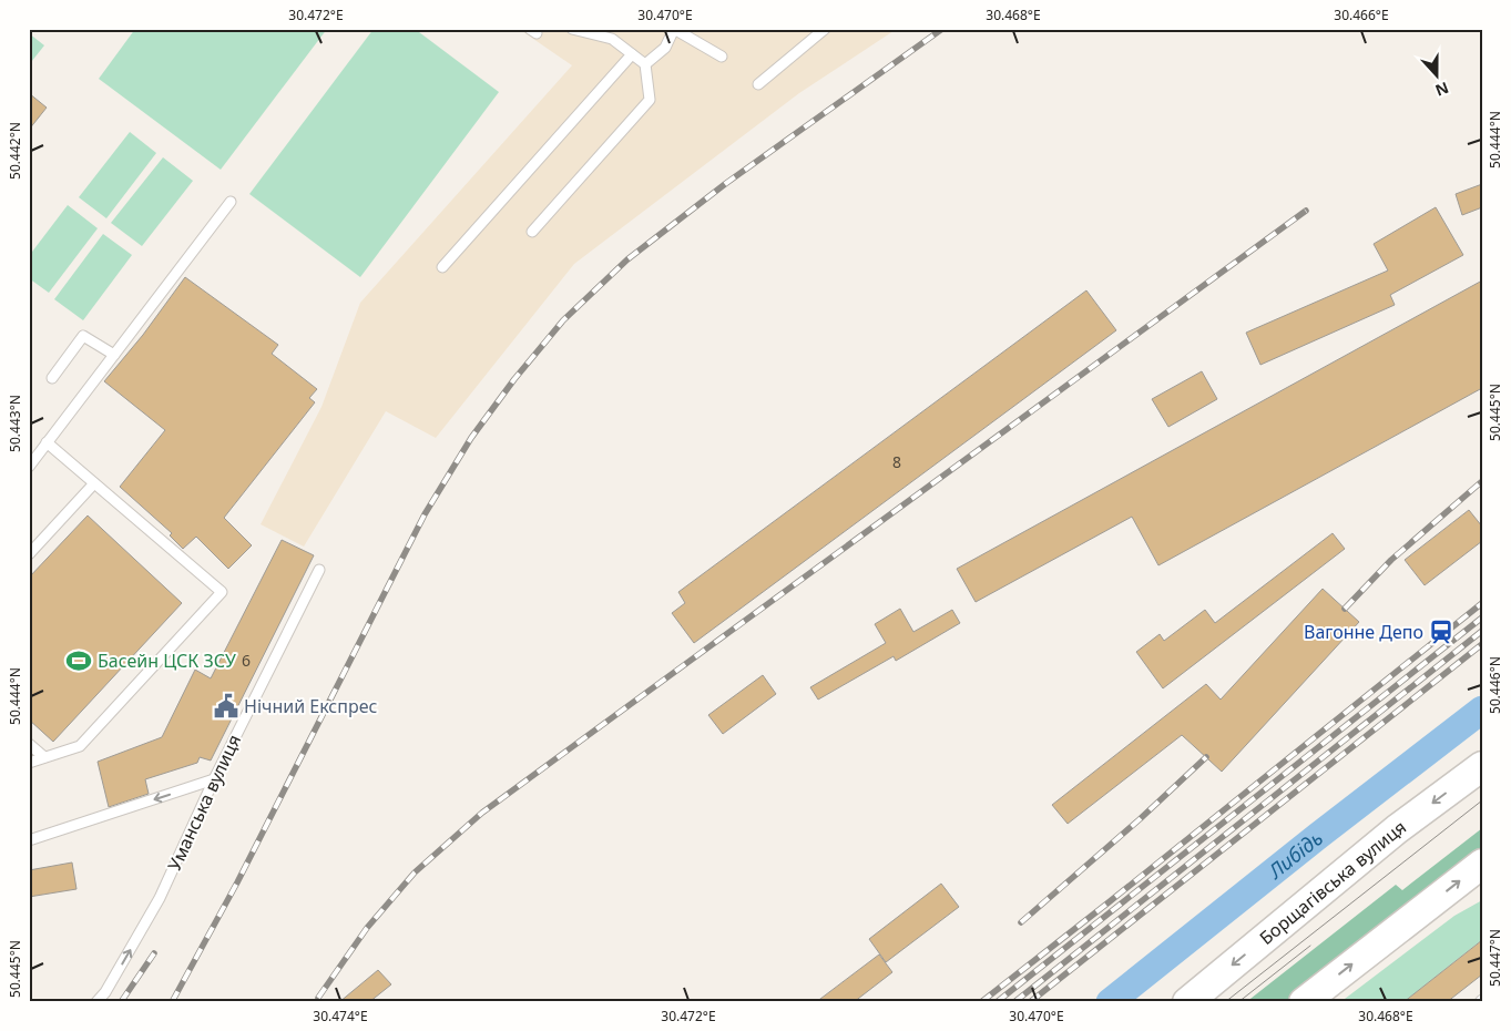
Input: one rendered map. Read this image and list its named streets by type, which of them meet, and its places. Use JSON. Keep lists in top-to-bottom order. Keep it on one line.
{"streets":{"main road":["Борщагівська вулиця"],"lane":["Уманська вулиця"]},"one_way":["Уманська вулиця"],"water":["Либідь"],"places":{"station":["Вагонне Депо"],"sports":["Басейн ЦСК ЗСУ"],"public building":["Нічний Експрес"]},"house_numbers":["8","6"],"north":"bottom","coordinates":["30.472°E","30.470°E","30.468°E","30.466°E","50.444°N","50.442°N","50.445°N","50.443°N","50.446°N","50.447°N","30.474°E"]}
